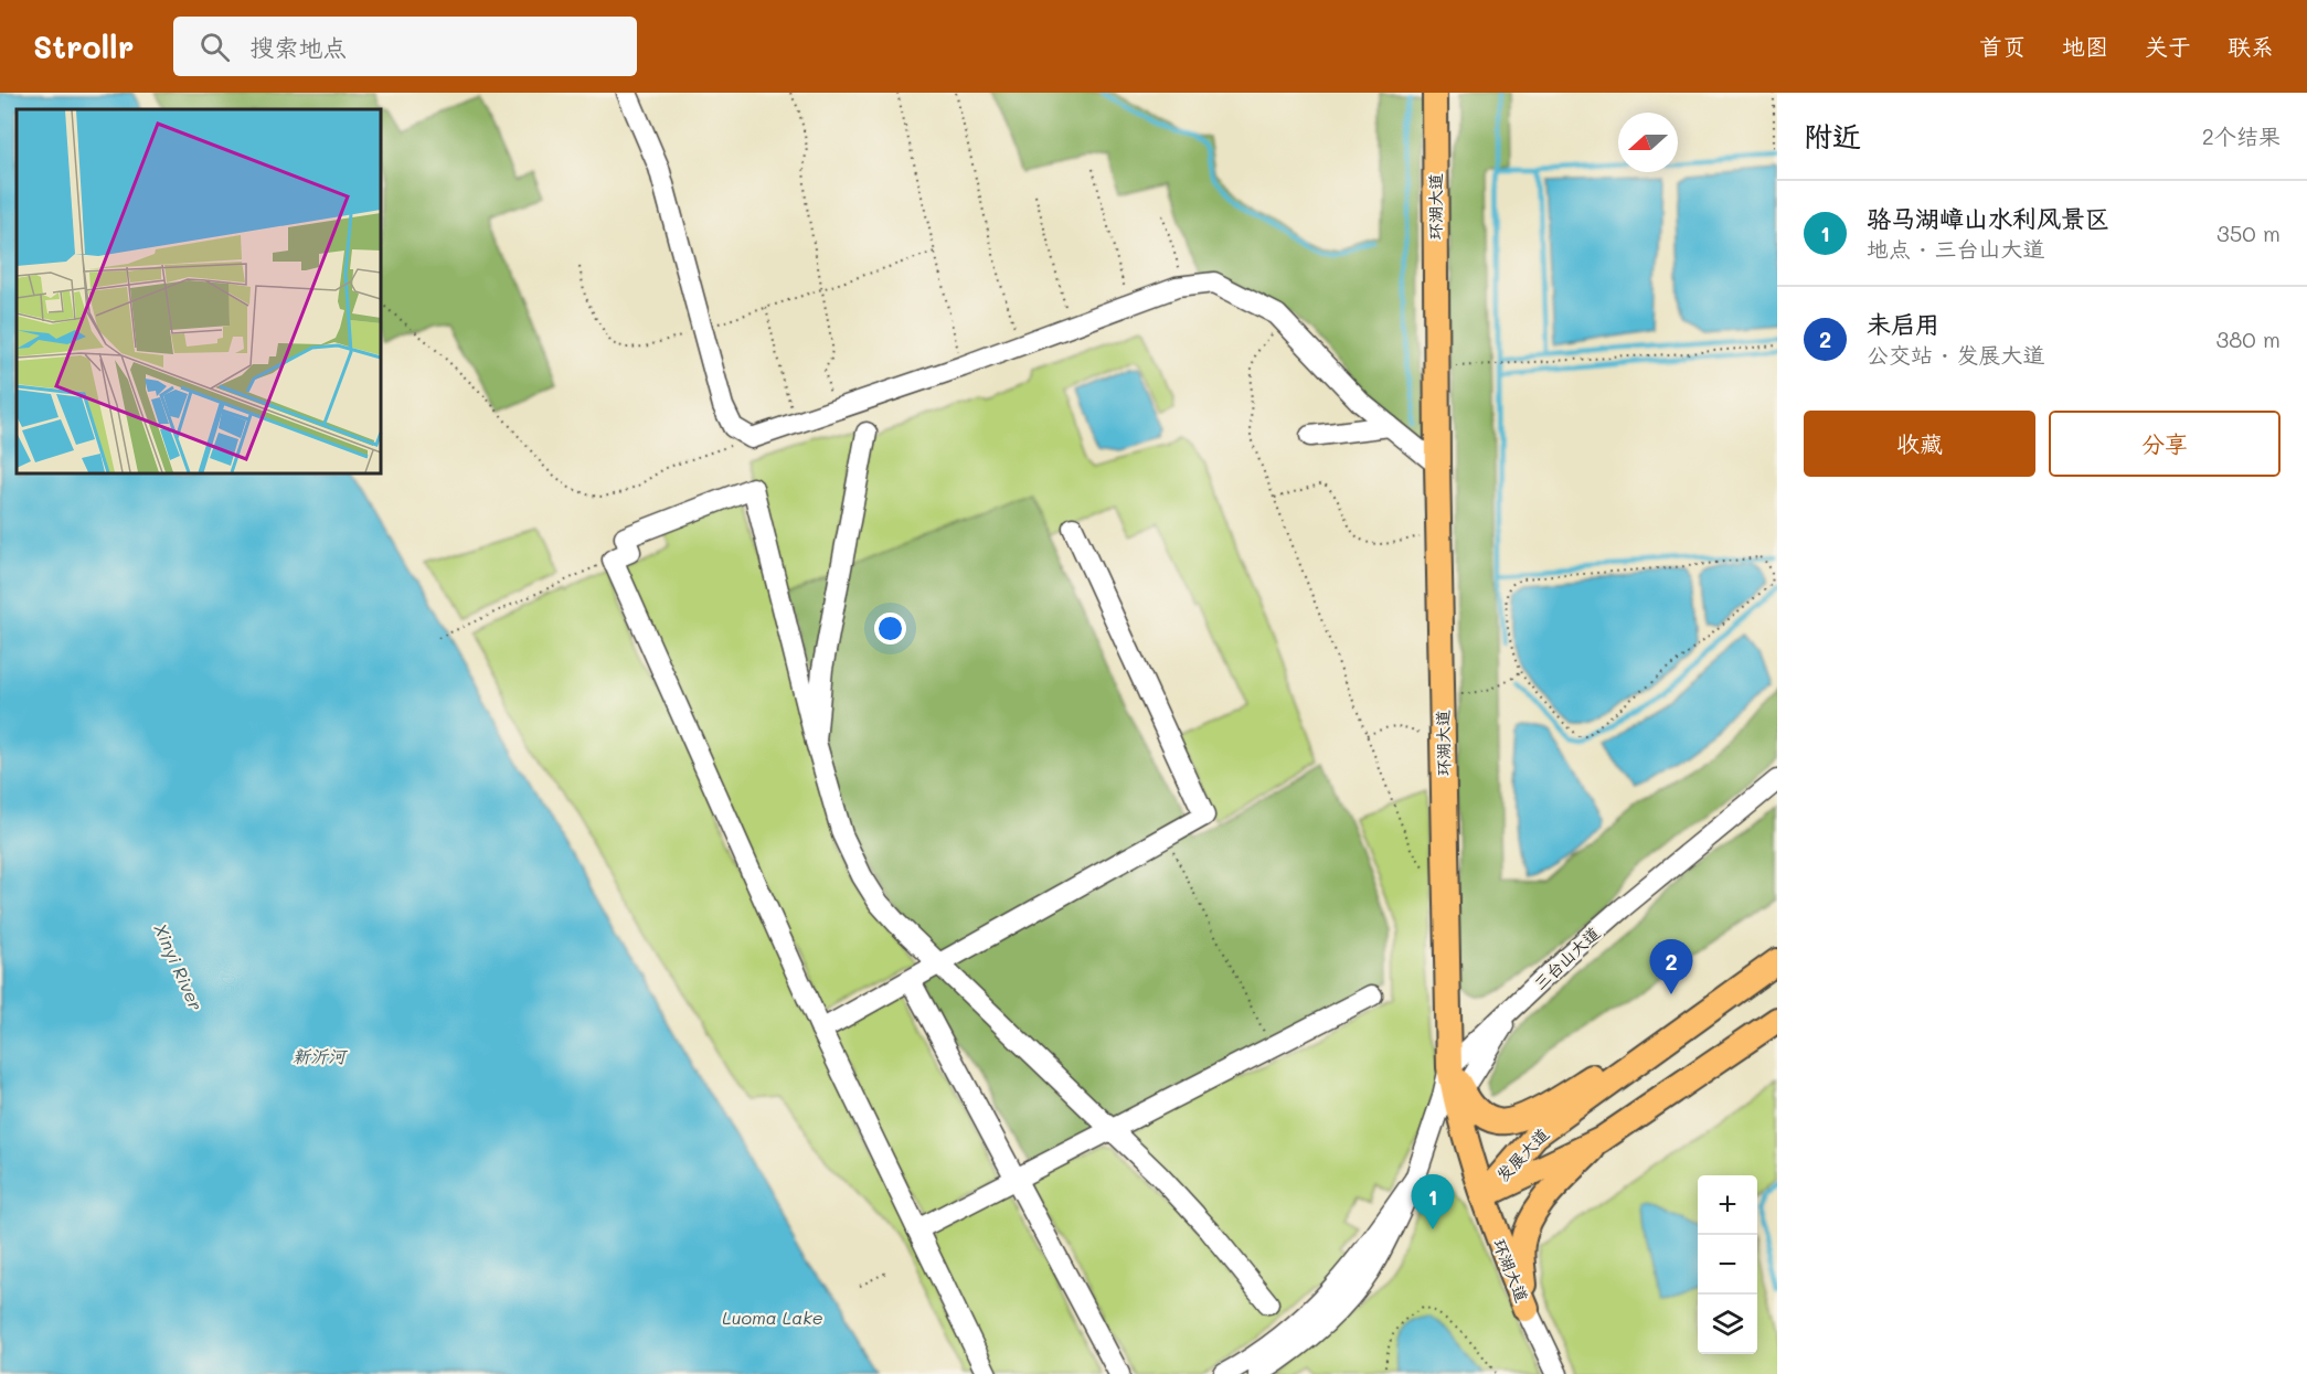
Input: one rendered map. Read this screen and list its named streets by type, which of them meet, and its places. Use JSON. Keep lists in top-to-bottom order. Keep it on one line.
{"streets":{"main road":["环湖大道","发展大道"],"street":["三台山大道"]},"crossings":[["环湖大道","三台山大道"],["环湖大道","发展大道"]],"water":["Xinyi River","新沂河","Luoma Lake"],"north":"left","page":{"header":"Strollr","search":"搜索地点","nav":["首页","地图","关于","联系"],"heading":["附近","2个结果"],"list":[{"mark":"1","name":"骆马湖嶂山水利风景区","note":"地点 · 三台山大道","value":"350 m"},{"mark":"2","name":"未启用","note":"公交站 · 发展大道","value":"380 m"}],"buttons":["收藏","分享"],"pins":["2","1"],"map_buttons":["+","−"]}}
